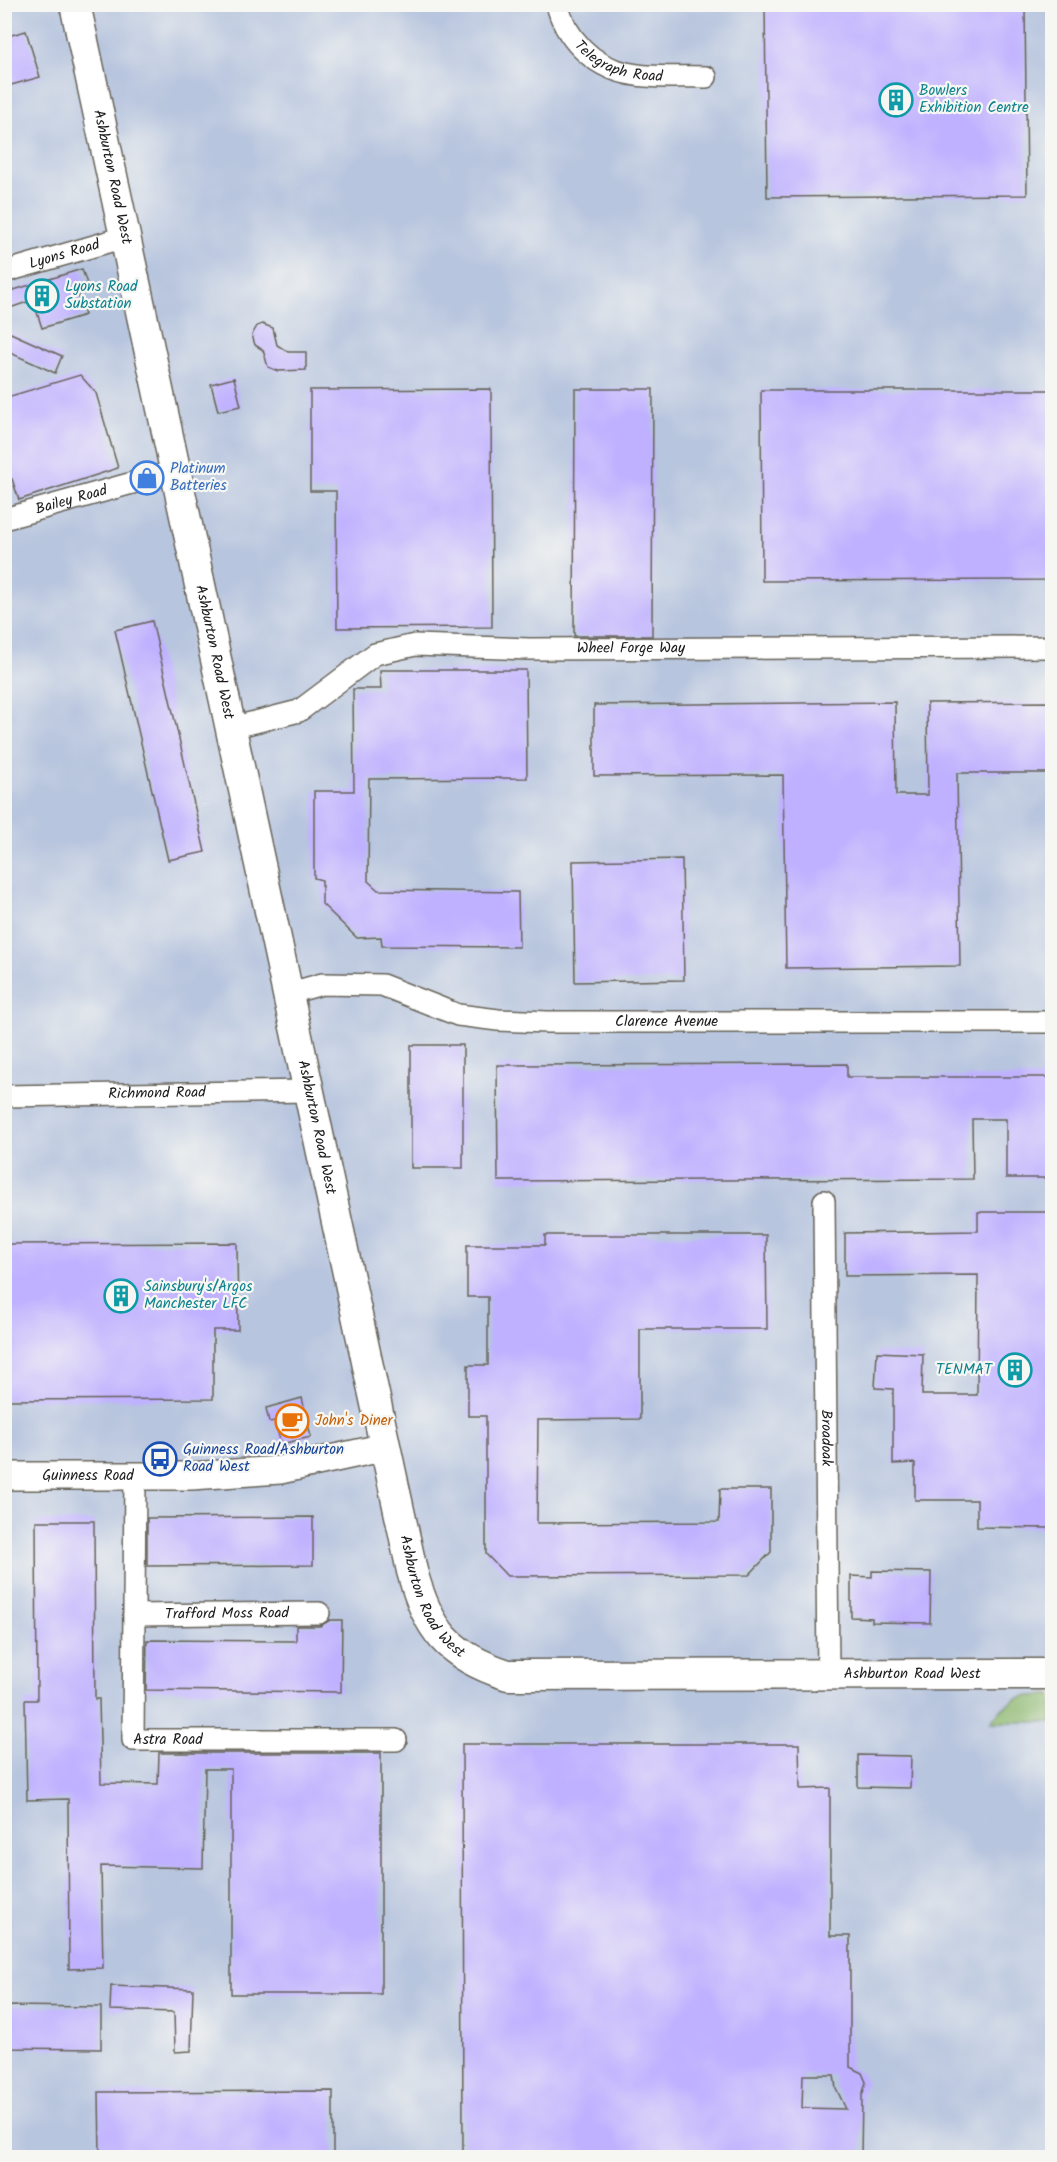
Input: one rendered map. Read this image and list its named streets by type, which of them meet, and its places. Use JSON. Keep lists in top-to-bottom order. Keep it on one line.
{"streets":{"main road":["Ashburton Road West"],"street":["Telegraph Road","Lyons Road","Bailey Road","Wheel Forge Way","Clarence Avenue","Richmond Road","Broadoak","Guinness Road","Trafford Moss Road","Astra Road"]},"crossings":[["Ashburton Road West","Lyons Road"],["Ashburton Road West","Bailey Road"],["Ashburton Road West","Wheel Forge Way"],["Ashburton Road West","Clarence Avenue"],["Ashburton Road West","Richmond Road"],["Ashburton Road West","Broadoak"],["Ashburton Road West","Guinness Road"],["Guinness Road","Astra Road"],["Trafford Moss Road","Astra Road"]],"places":{"building":["Bowlers Exhibition Centre","Lyons Road Substation","Sainsbury's/Argos Manchester LFC","TENMAT"],"shop":["Platinum Batteries"],"cafe":["John's Diner"],"bus stop":["Guinness Road/Ashburton Road West"]}}
